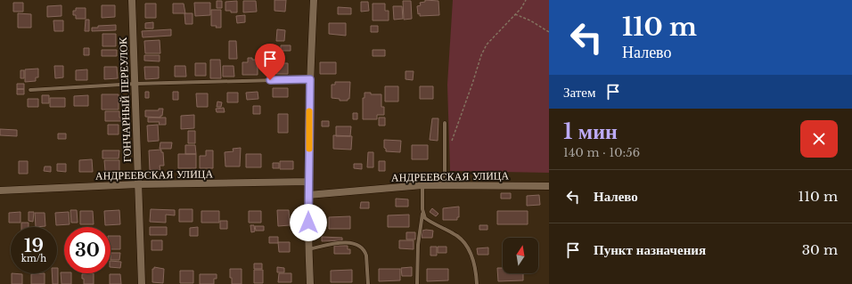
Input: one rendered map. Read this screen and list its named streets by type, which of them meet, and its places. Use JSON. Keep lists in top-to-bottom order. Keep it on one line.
{"streets":{"street":["ГОНЧАРНЫЙ ПЕРЕУЛОК","АНДРЕЕВСКАЯ УЛИЦА"]},"crossings":[["ГОНЧАРНЫЙ ПЕРЕУЛОК","АНДРЕЕВСКАЯ УЛИЦА"]],"north":"top","page":{"turn":["110 m","Налево"],"then":"Затем","heading":["1 мин","140 m · 10:56"],"list":[{"name":"Налево","value":"110 m"},{"name":"Пункт назначения","value":"30 m"}],"speed":"19 km/h","limit":"30"}}
